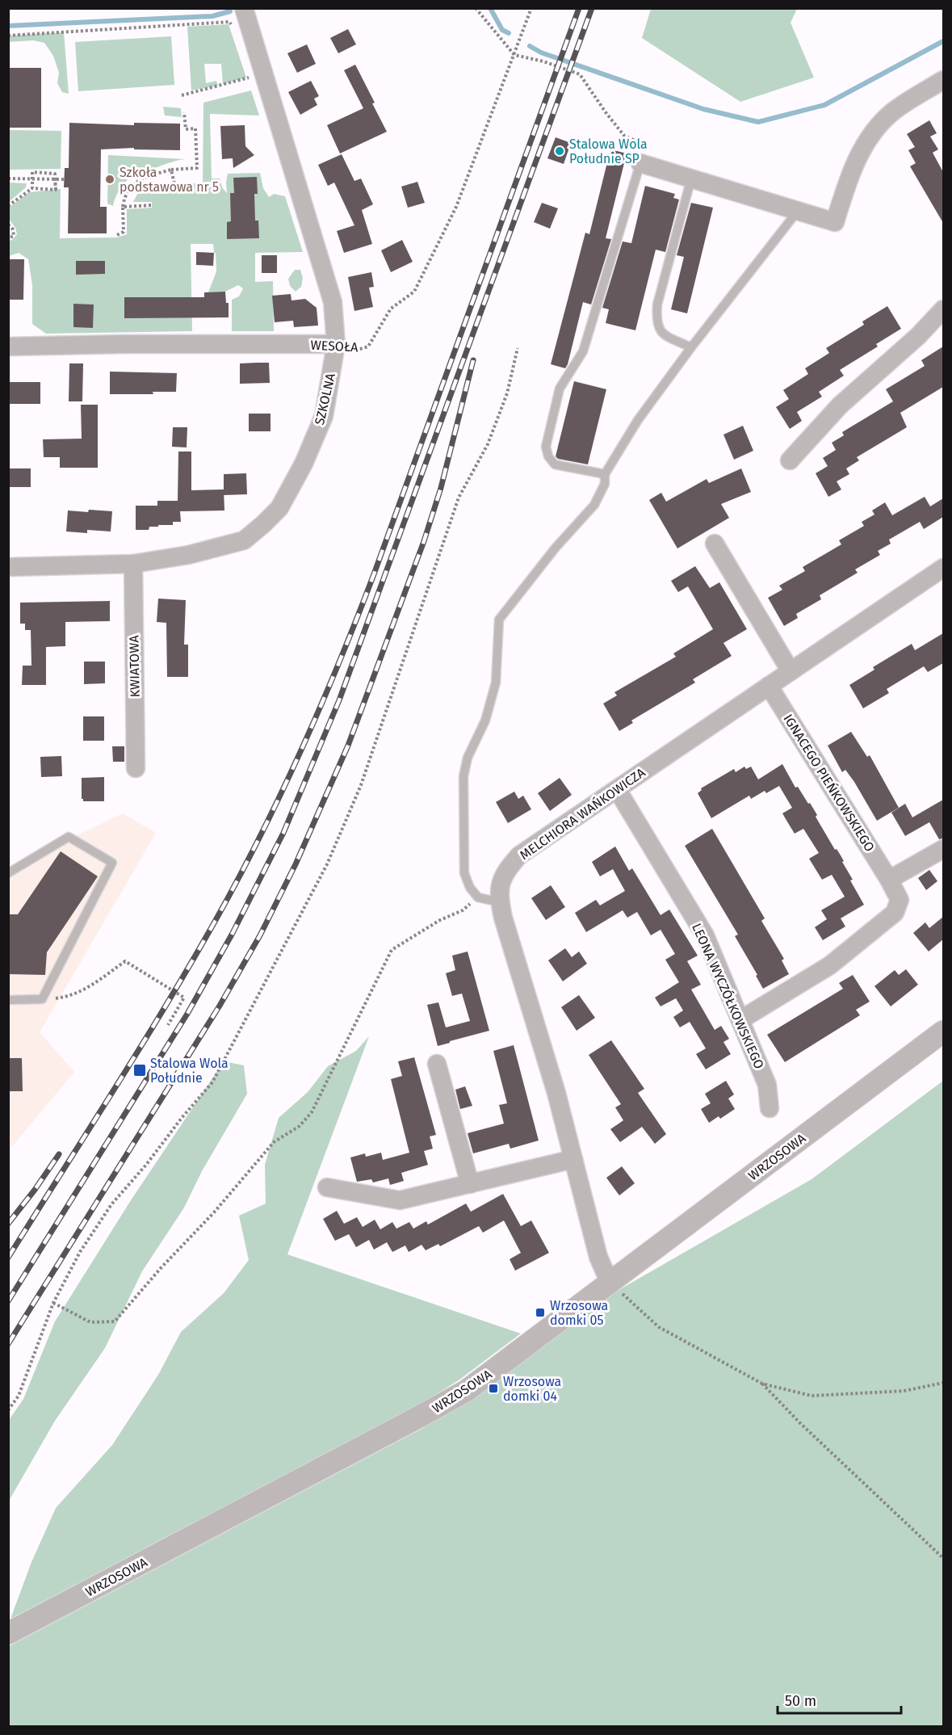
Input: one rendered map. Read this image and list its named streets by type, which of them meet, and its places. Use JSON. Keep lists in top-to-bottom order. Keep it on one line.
{"streets":{"street":["WESOŁA","SZKOLNA","KWIATOWA","IGNACEGO PIEŃKOWSKIEGO","MELCHIORA WAŃKOWICZA","LEONA WYCZÓŁKOWSKIEGO","WRZOSOWA"]},"crossings":[["WESOŁA","SZKOLNA"],["SZKOLNA","KWIATOWA"],["IGNACEGO PIEŃKOWSKIEGO","MELCHIORA WAŃKOWICZA"],["IGNACEGO PIEŃKOWSKIEGO","LEONA WYCZÓŁKOWSKIEGO"],["MELCHIORA WAŃKOWICZA","LEONA WYCZÓŁKOWSKIEGO"],["MELCHIORA WAŃKOWICZA","WRZOSOWA"]],"places":{"other":["Stalowa Wola Południe SP","Szkoła podstawowa nr 5"],"transit":["Stalowa Wola Południe","Wrzosowa domki 05","Wrzosowa domki 04"]},"scale_bar":"50 m"}
